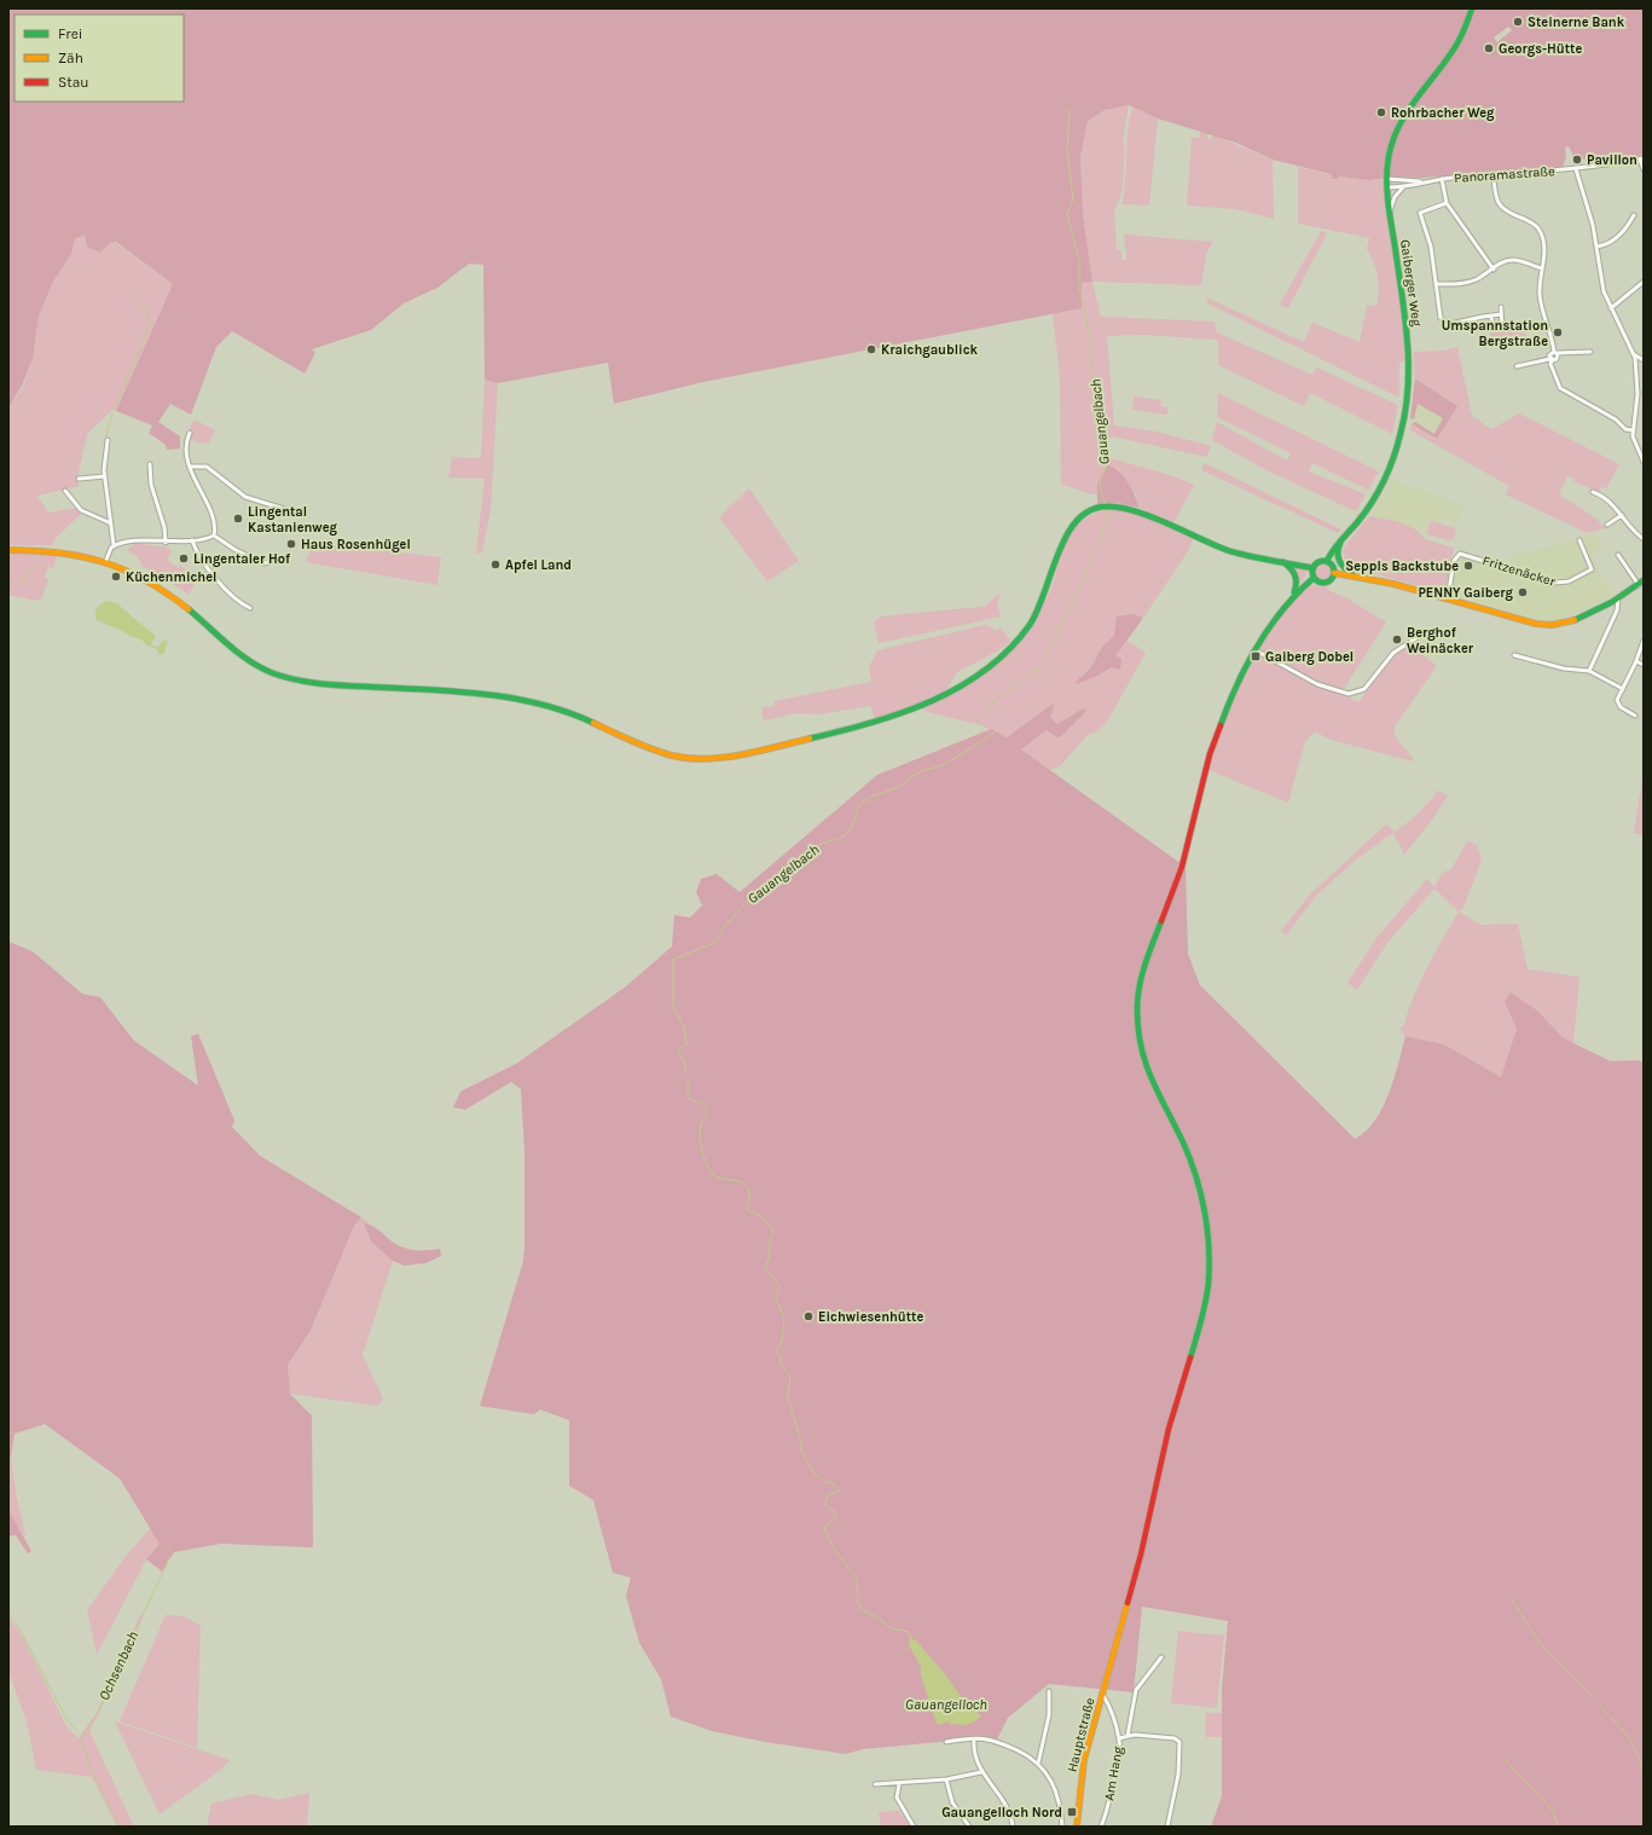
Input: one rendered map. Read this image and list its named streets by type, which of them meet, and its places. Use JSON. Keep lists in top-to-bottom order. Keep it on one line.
{"streets":{"main road":["Gaiberger Weg","Hauptstraße"],"street":["Panoramastraße","Fritzenäcker","Am Hang"]},"crossings":[["Panoramastraße","Gaiberger Weg"],["Gaiberger Weg","Hauptstraße"],["Hauptstraße","Am Hang"]],"water":["Gauangelbach","Ochsenbach","Gauangelloch"],"places":{"other":["Steinerne Bank","Georgs-Hütte","Rohrbacher Weg","Pavillon","Umspannstation Bergstraße","Kraichgaublick","Lingental Kastanienweg","Haus Rosenhügel","Lingentaler Hof","Apfel Land","Seppls Backstube","Küchenmichel","PENNY Gaiberg","Berghof Weinäcker","Eichwiesenhütte"],"transit":["Gaiberg Dobel","Gauangelloch Nord"]},"legend":["Frei","Zäh","Stau"]}
